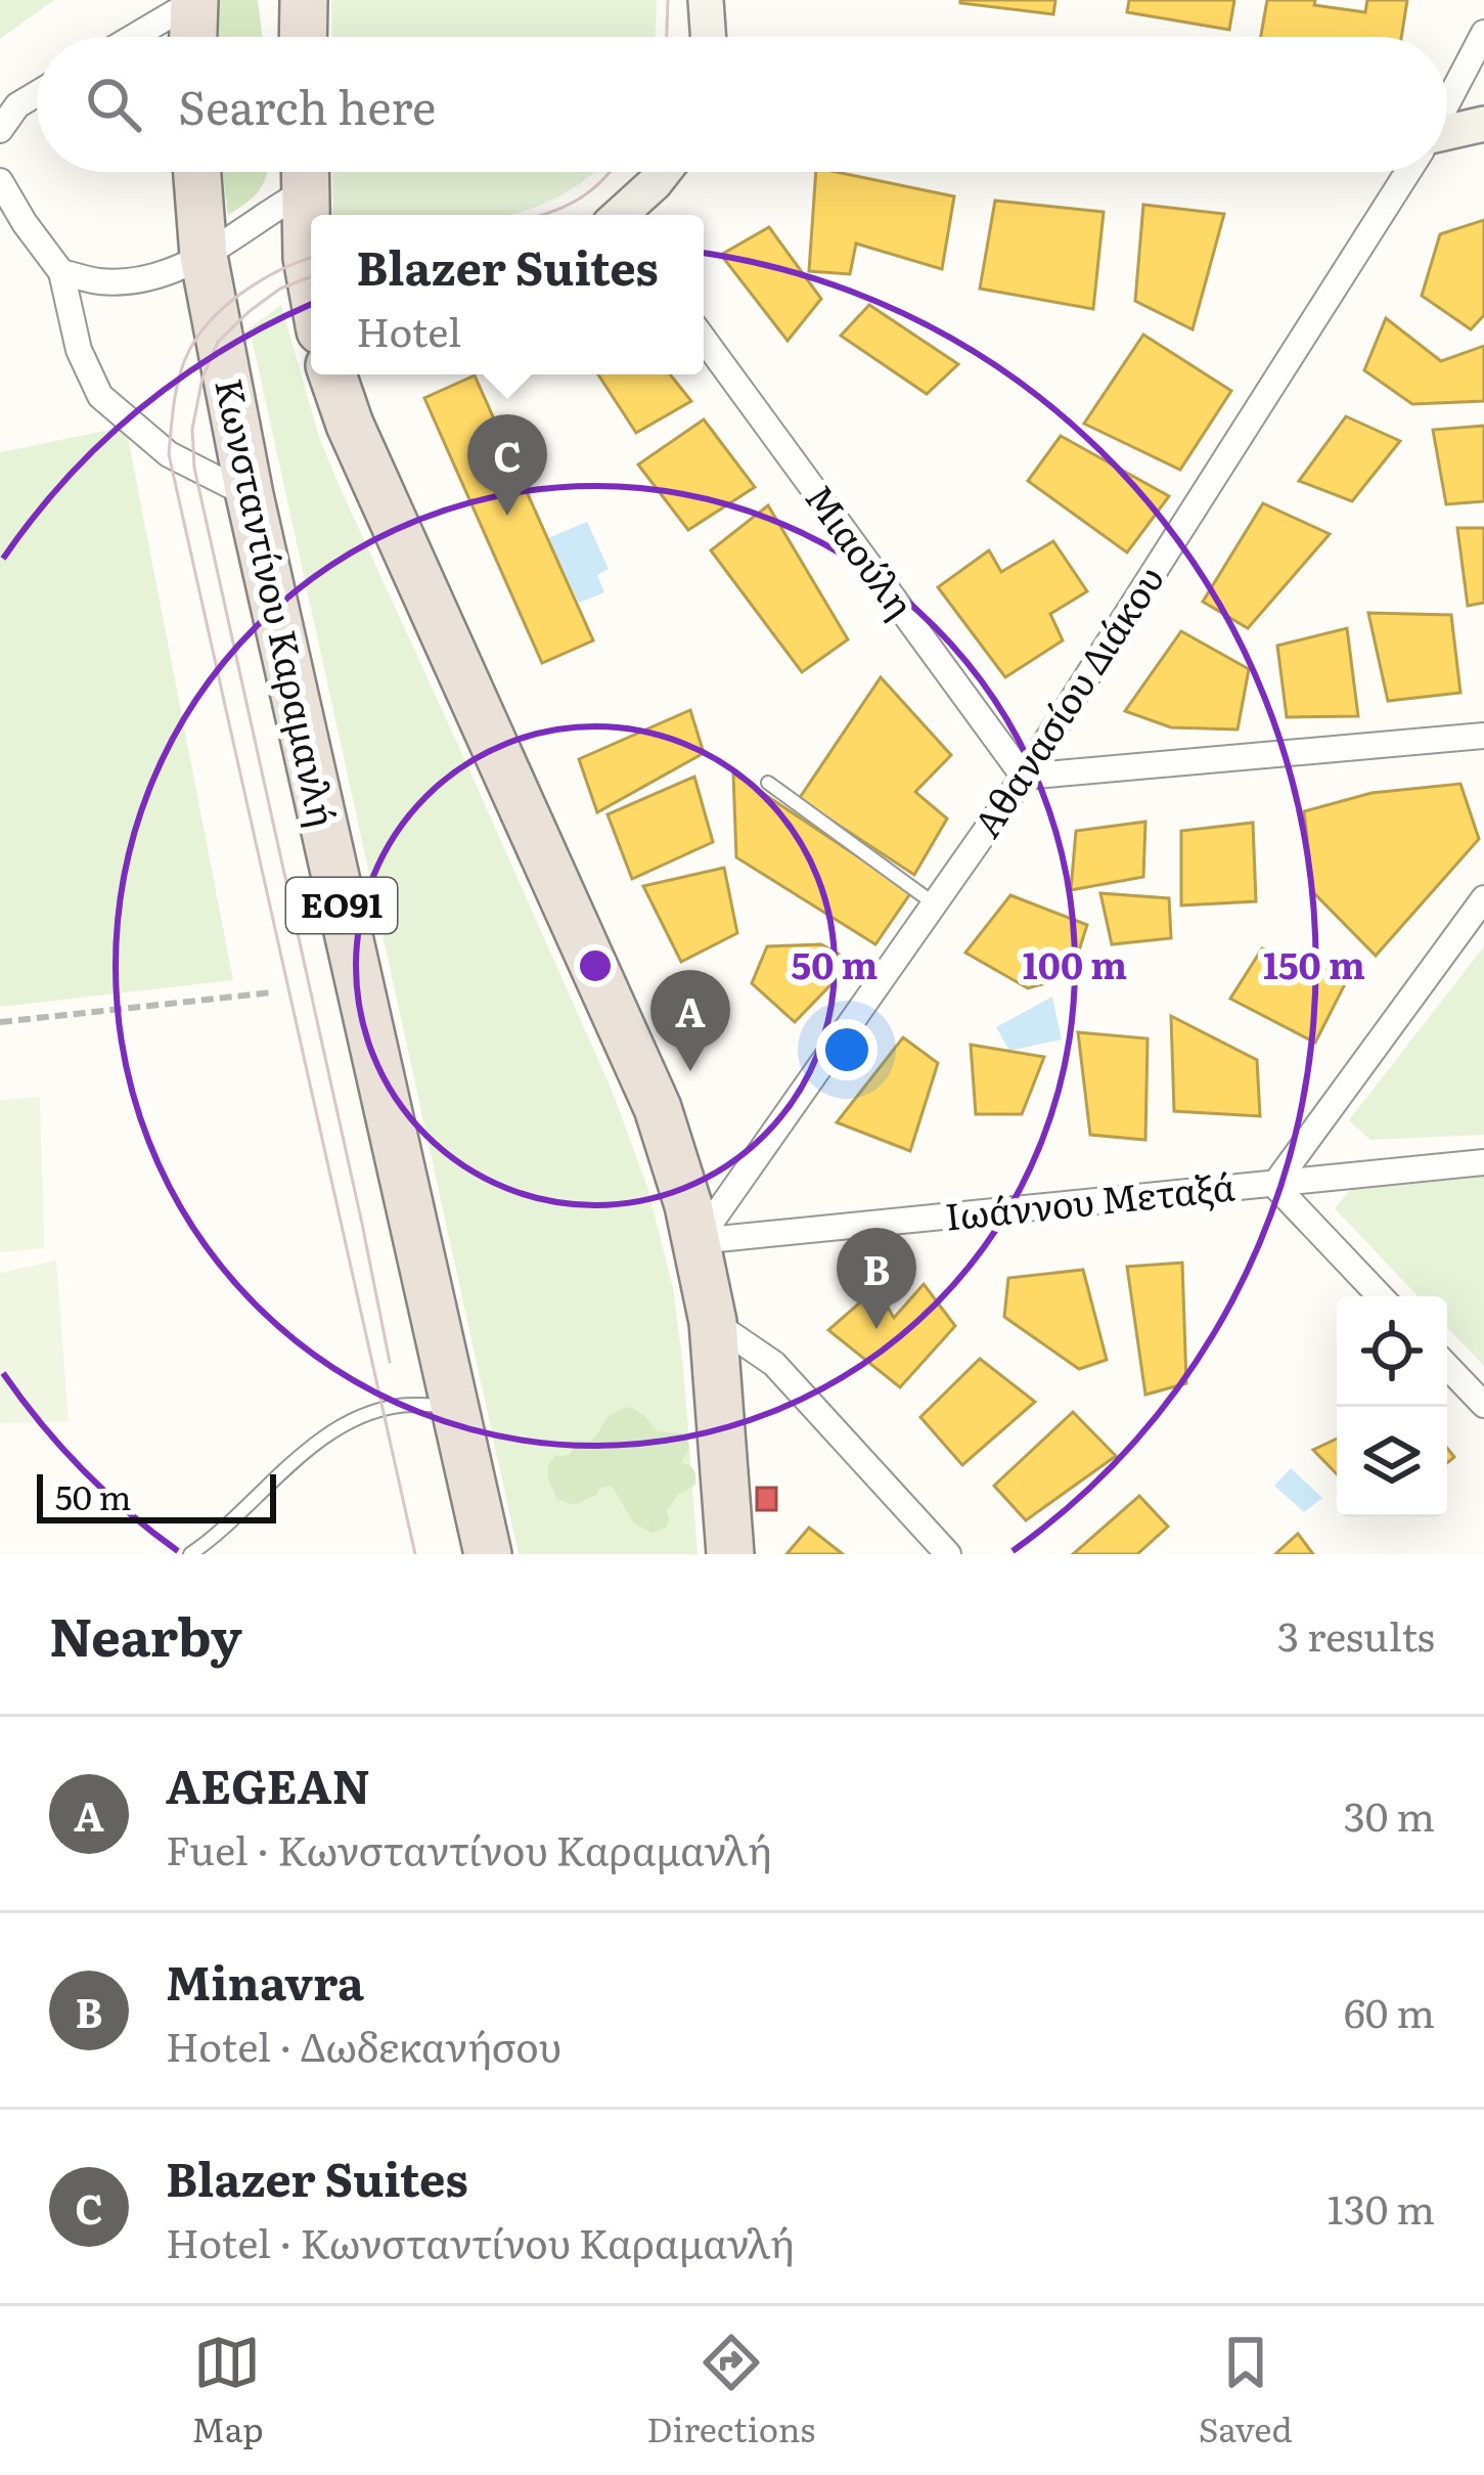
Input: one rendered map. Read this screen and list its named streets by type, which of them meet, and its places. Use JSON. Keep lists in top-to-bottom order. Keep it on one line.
{"streets":{"highway":["Κωνσταντίνου Καραμανλή","ΕΟ91"],"street":["Μιαούλη","Αθανασίου Διάκου","Ιωάννου Μεταξά"]},"crossings":[["Μιαούλη","Αθανασίου Διάκου"],["Αθανασίου Διάκου","Ιωάννου Μεταξά"]],"scale_bar":"50 m","page":{"search":"Search here","popup":["Blazer Suites","Hotel"],"pins":["C","A","B"],"scale":"50 m","heading":["Nearby","3 results"],"list":[{"mark":"A","name":"AEGEAN","note":"Fuel · Κωνσταντίνου Καραμανλή","value":"30 m"},{"mark":"B","name":"Minavra","note":"Hotel · Δωδεκανήσου","value":"60 m"},{"mark":"C","name":"Blazer Suites","note":"Hotel · Κωνσταντίνου Καραμανλή","value":"130 m"}],"nav":["Map","Directions","Saved"]},"rings":["50 m","100 m","150 m"]}
